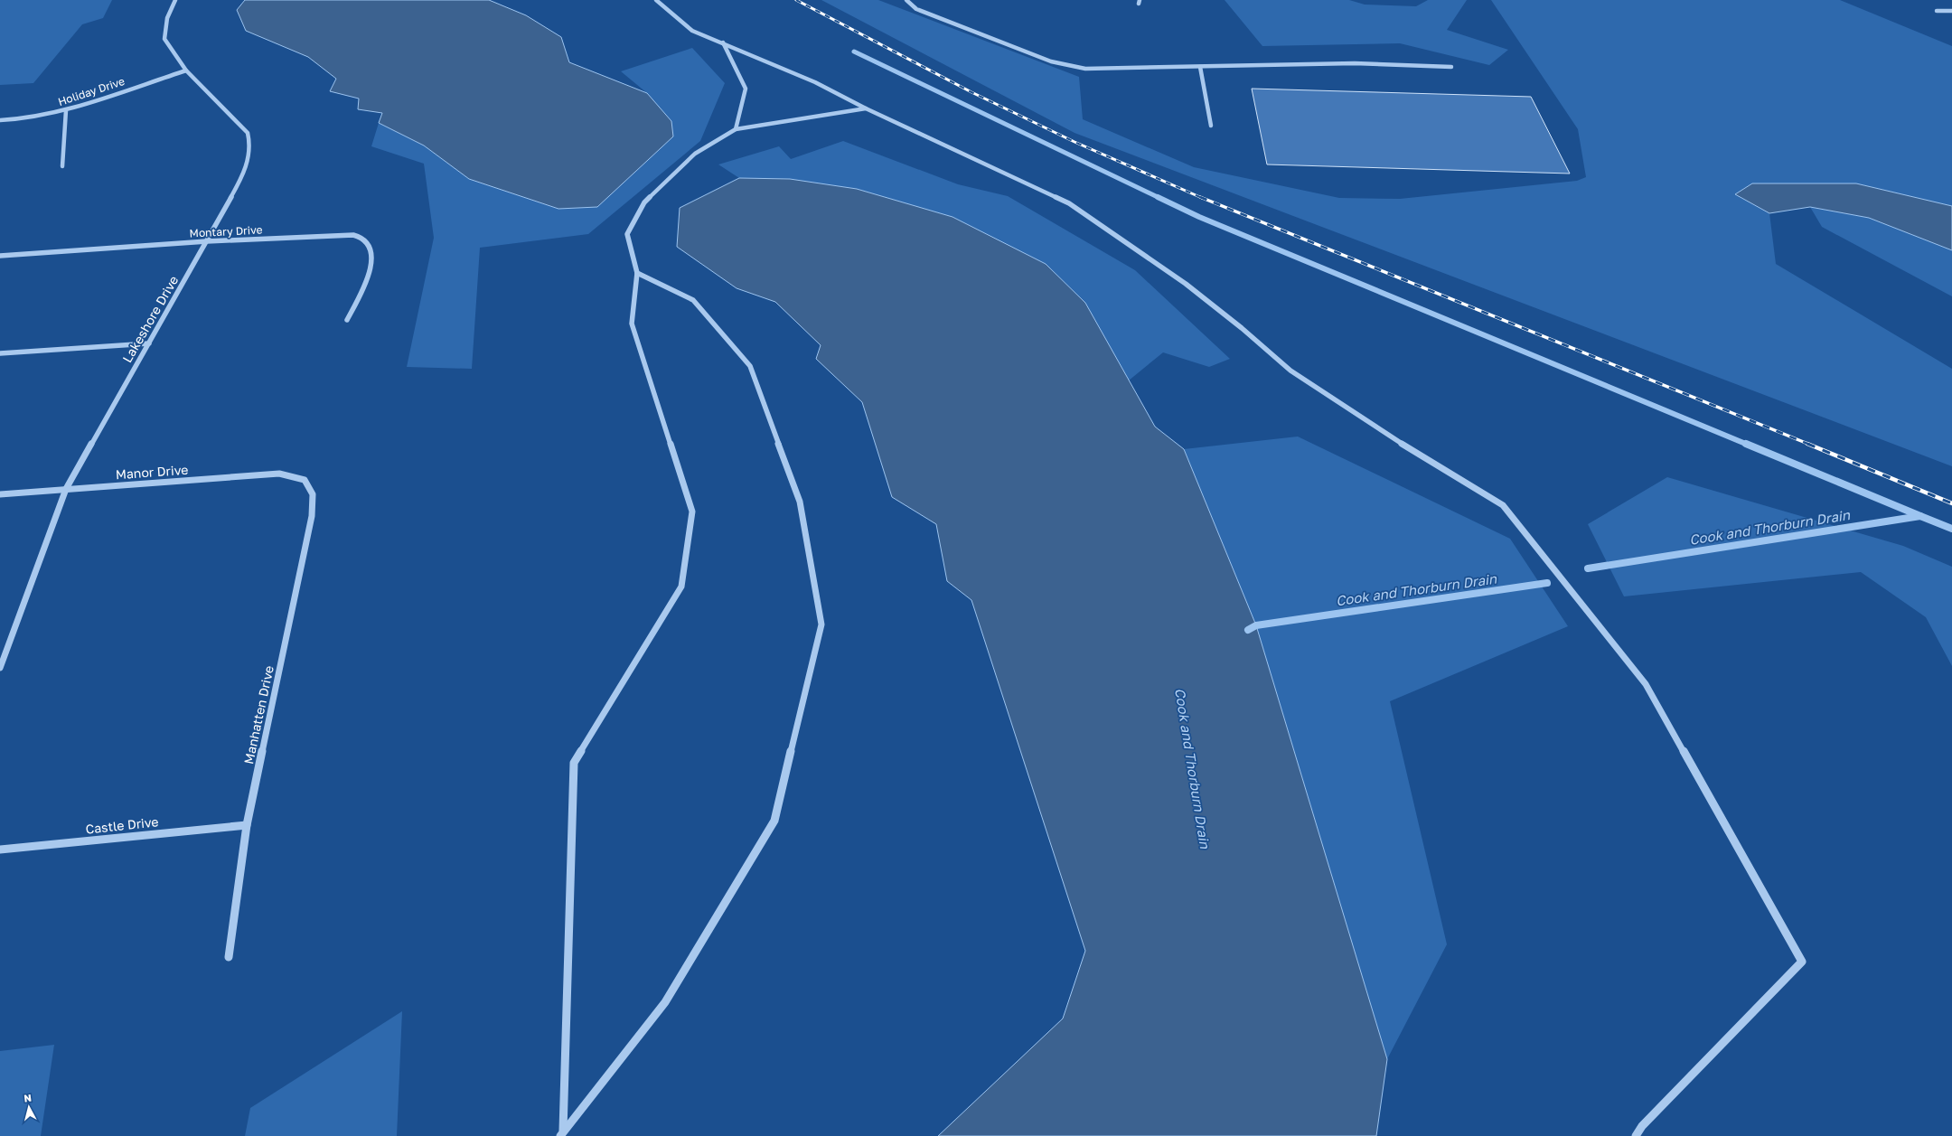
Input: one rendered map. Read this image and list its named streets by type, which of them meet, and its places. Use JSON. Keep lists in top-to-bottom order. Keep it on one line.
{"streets":{"lane":["Holiday Drive","Montary Drive","Lakeshore Drive","Manor Drive","Manhatten Drive","Castle Drive"]},"crossings":[["Holiday Drive","Lakeshore Drive"],["Montary Drive","Lakeshore Drive"],["Lakeshore Drive","Manor Drive"],["Manor Drive","Manhatten Drive"],["Manhatten Drive","Castle Drive"]],"water":["Cook and Thorburn Drain"],"north":"top"}
